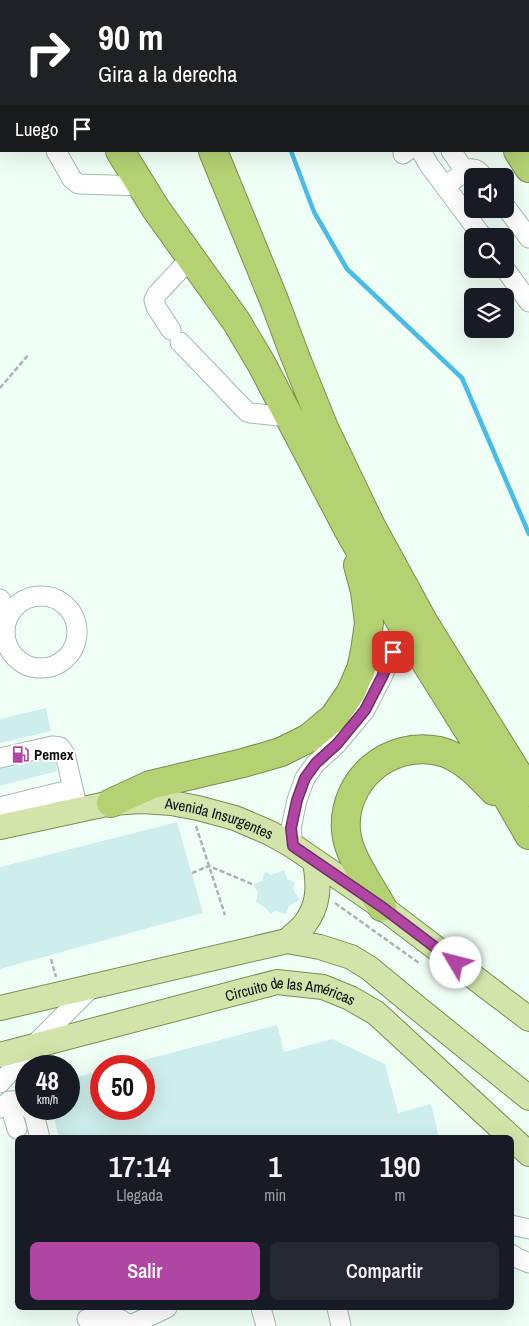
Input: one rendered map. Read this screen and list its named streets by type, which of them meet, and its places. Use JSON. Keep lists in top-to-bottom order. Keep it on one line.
{"streets":{"main road":["Avenida Insurgentes","Circuito de las Américas"]},"places":{"fuel station":["Pemex"]},"page":{"turn":["90 m","Gira a la derecha"],"then":"Luego","speed":"48 km/h","limit":"50","eta":["17:14","Llegada","1","min","190","m"],"buttons":["Salir","Compartir"]}}
